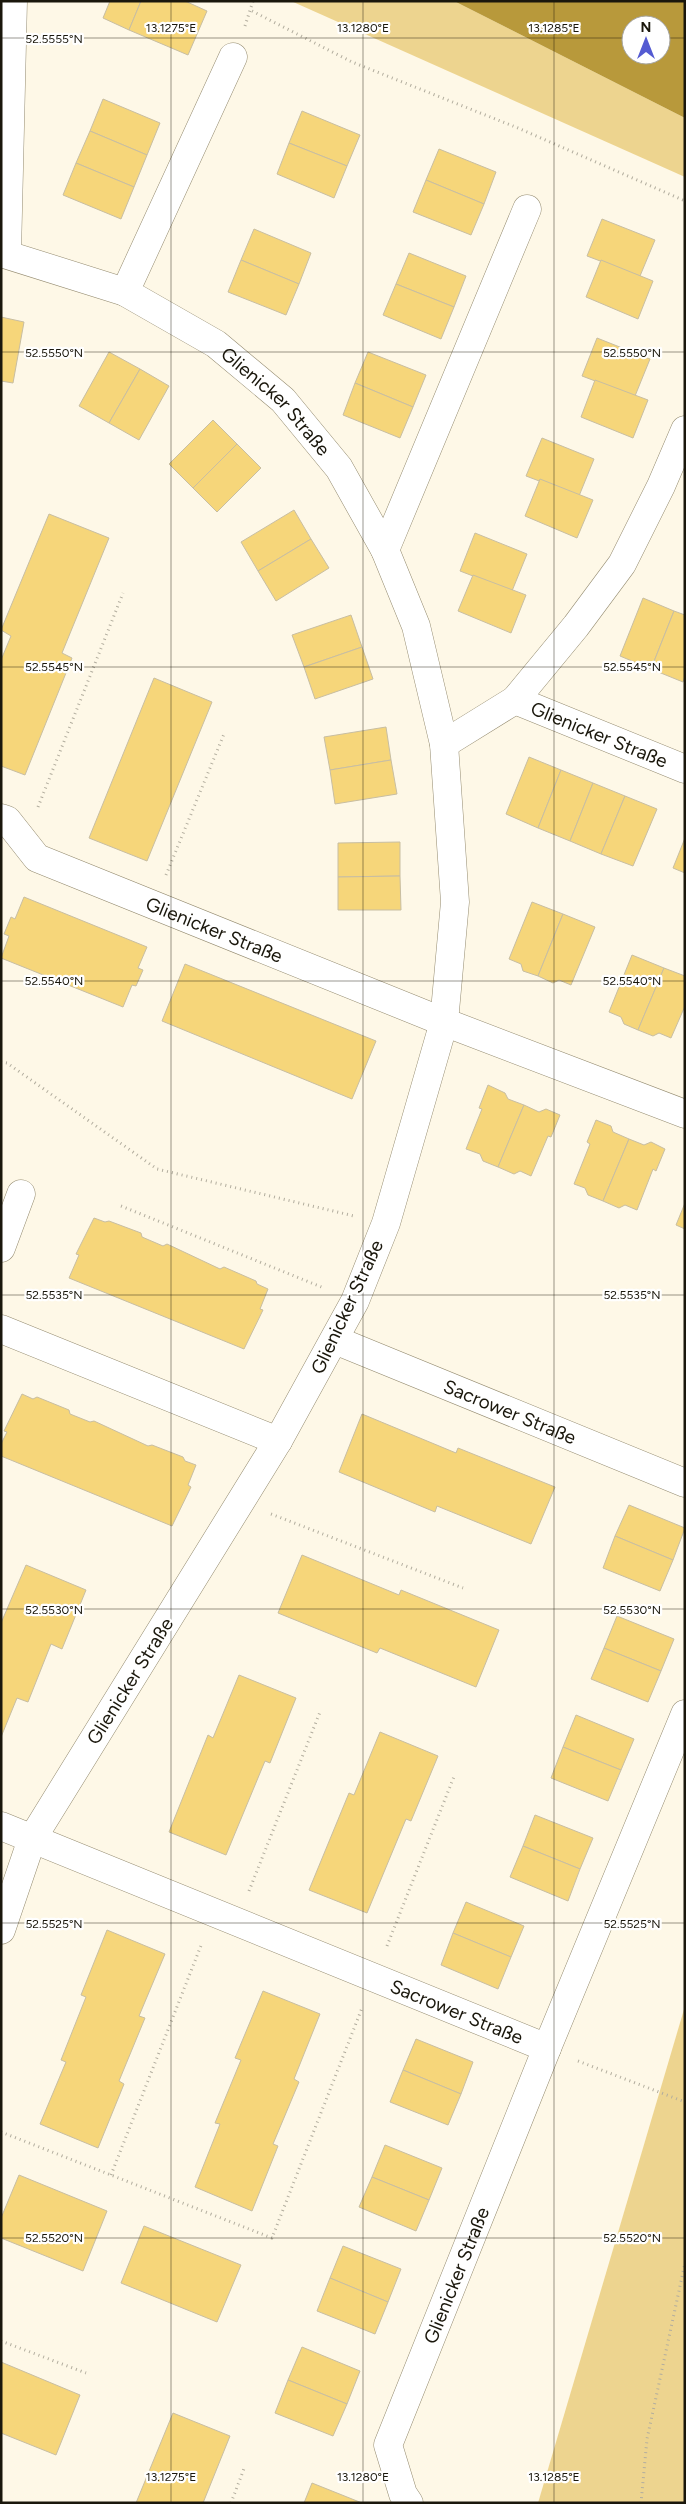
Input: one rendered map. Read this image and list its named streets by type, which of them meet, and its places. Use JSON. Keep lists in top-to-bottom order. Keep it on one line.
{"streets":{"street":["Glienicker Straße","Sacrower Straße"]},"crossings":[["Glienicker Straße","Sacrower Straße"]],"north":"top","coordinates":["13.1275°E","13.1280°E","13.1285°E","52.5555°N","52.5550°N","52.5545°N","52.5540°N","52.5535°N","52.5530°N","52.5525°N","52.5520°N"]}
